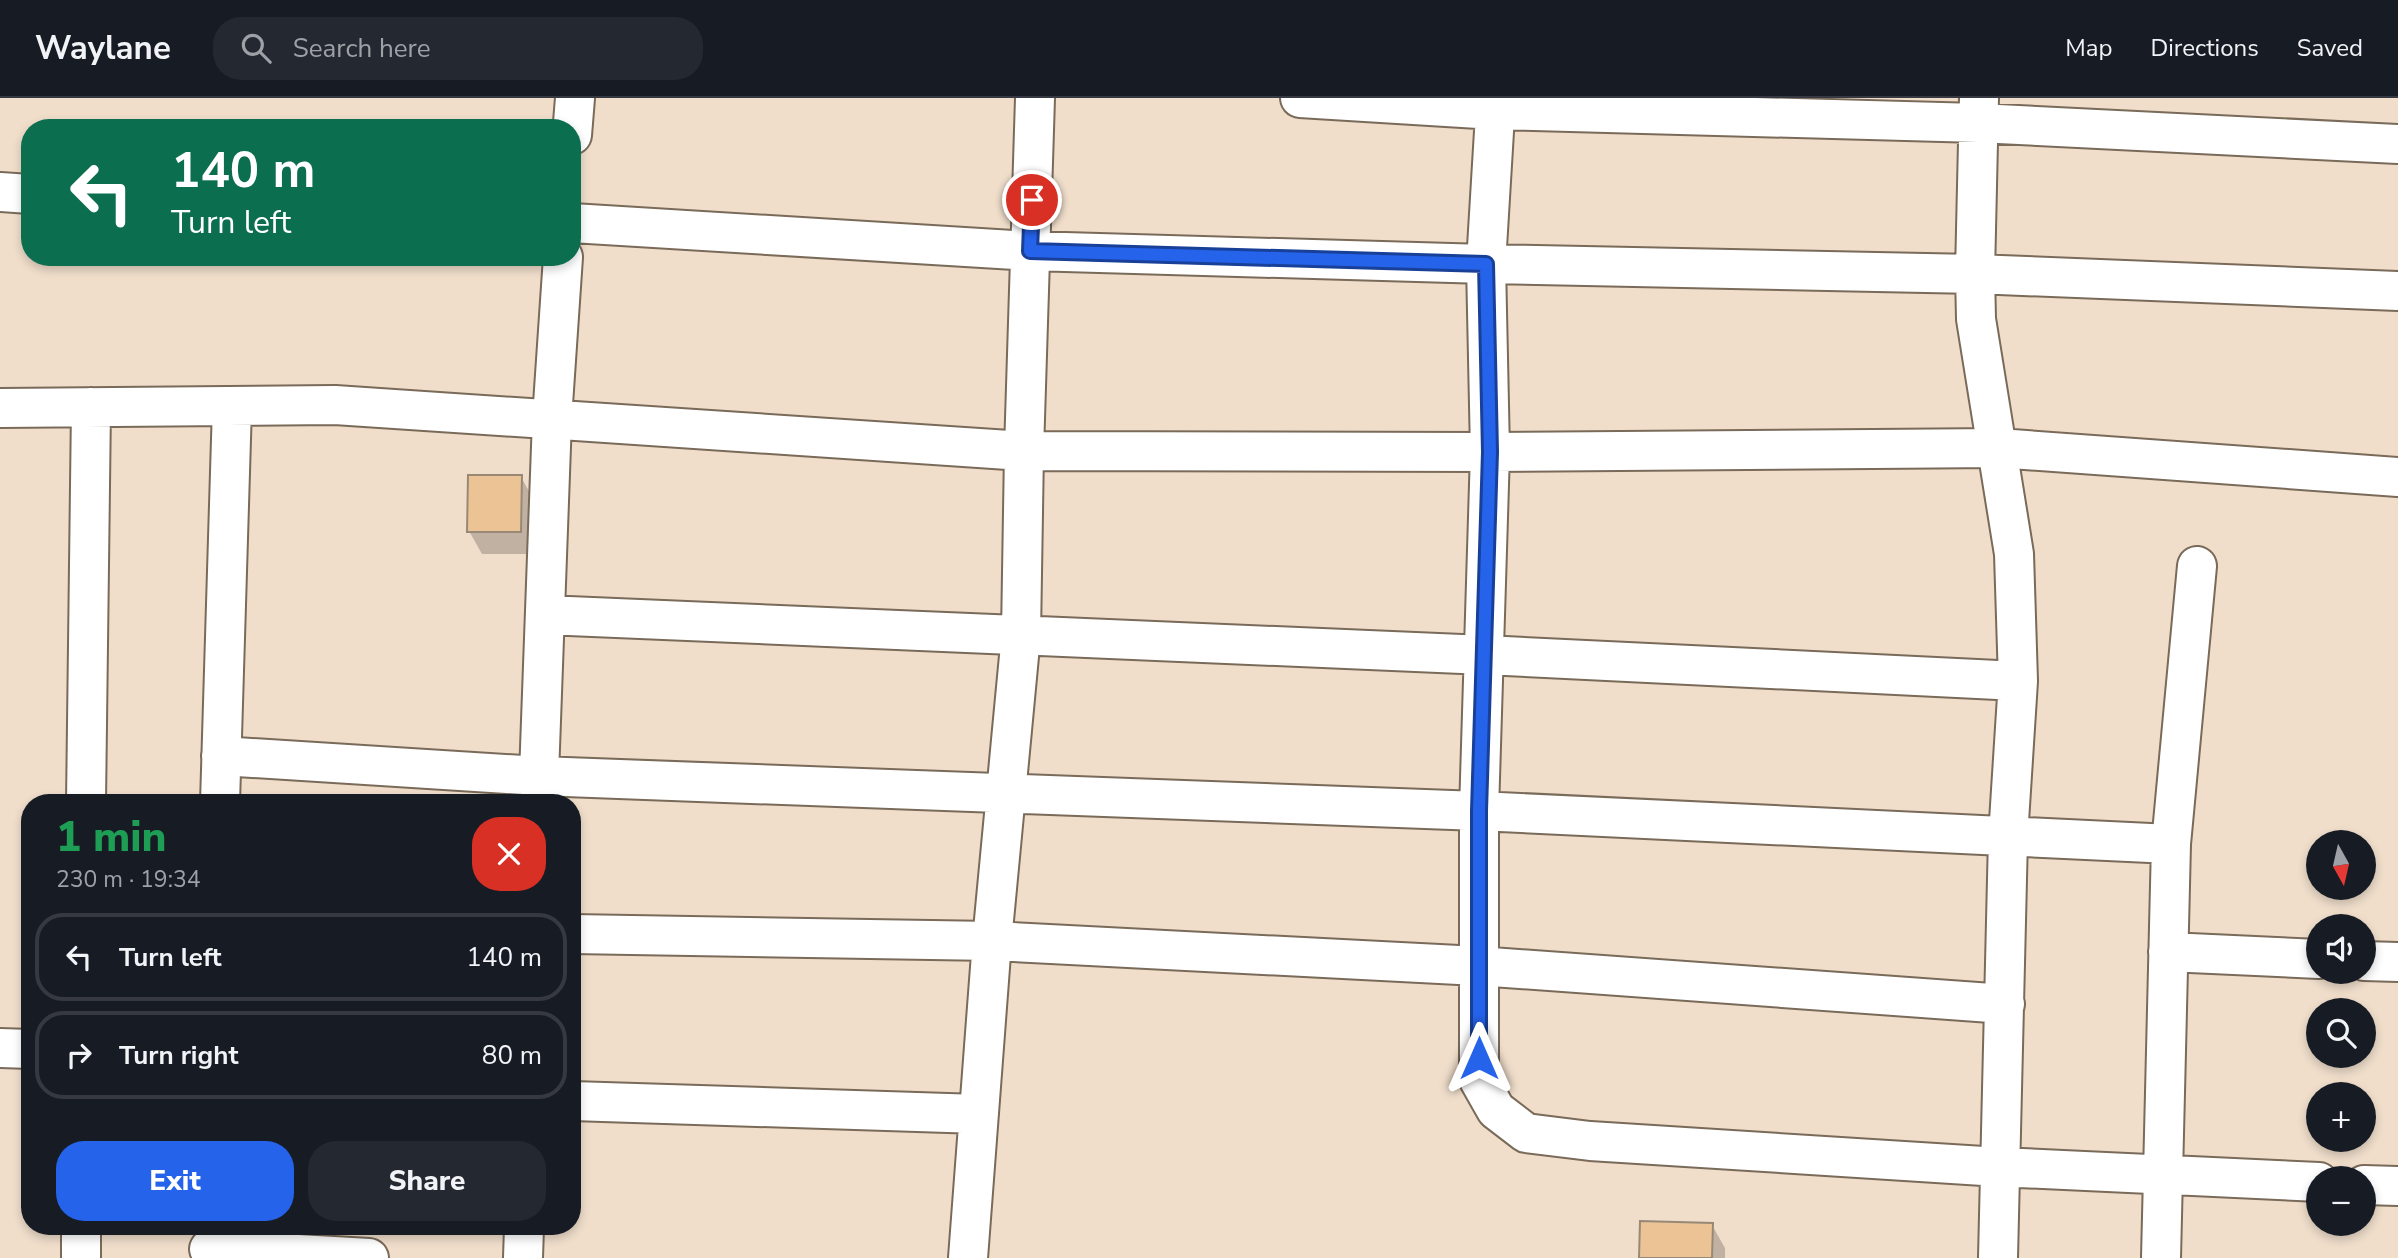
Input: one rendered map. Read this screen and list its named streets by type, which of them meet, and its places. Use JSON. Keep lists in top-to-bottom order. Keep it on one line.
{"north":"bottom","page":{"header":"Waylane","search":"Search here","nav":["Map","Directions","Saved"],"turn":["140 m","Turn left"],"heading":["1 min","230 m · 19:34"],"map_buttons":["+","−"],"list":[{"name":"Turn left","value":"140 m"},{"name":"Turn right","value":"80 m"}],"buttons":["Exit","Share"]}}
